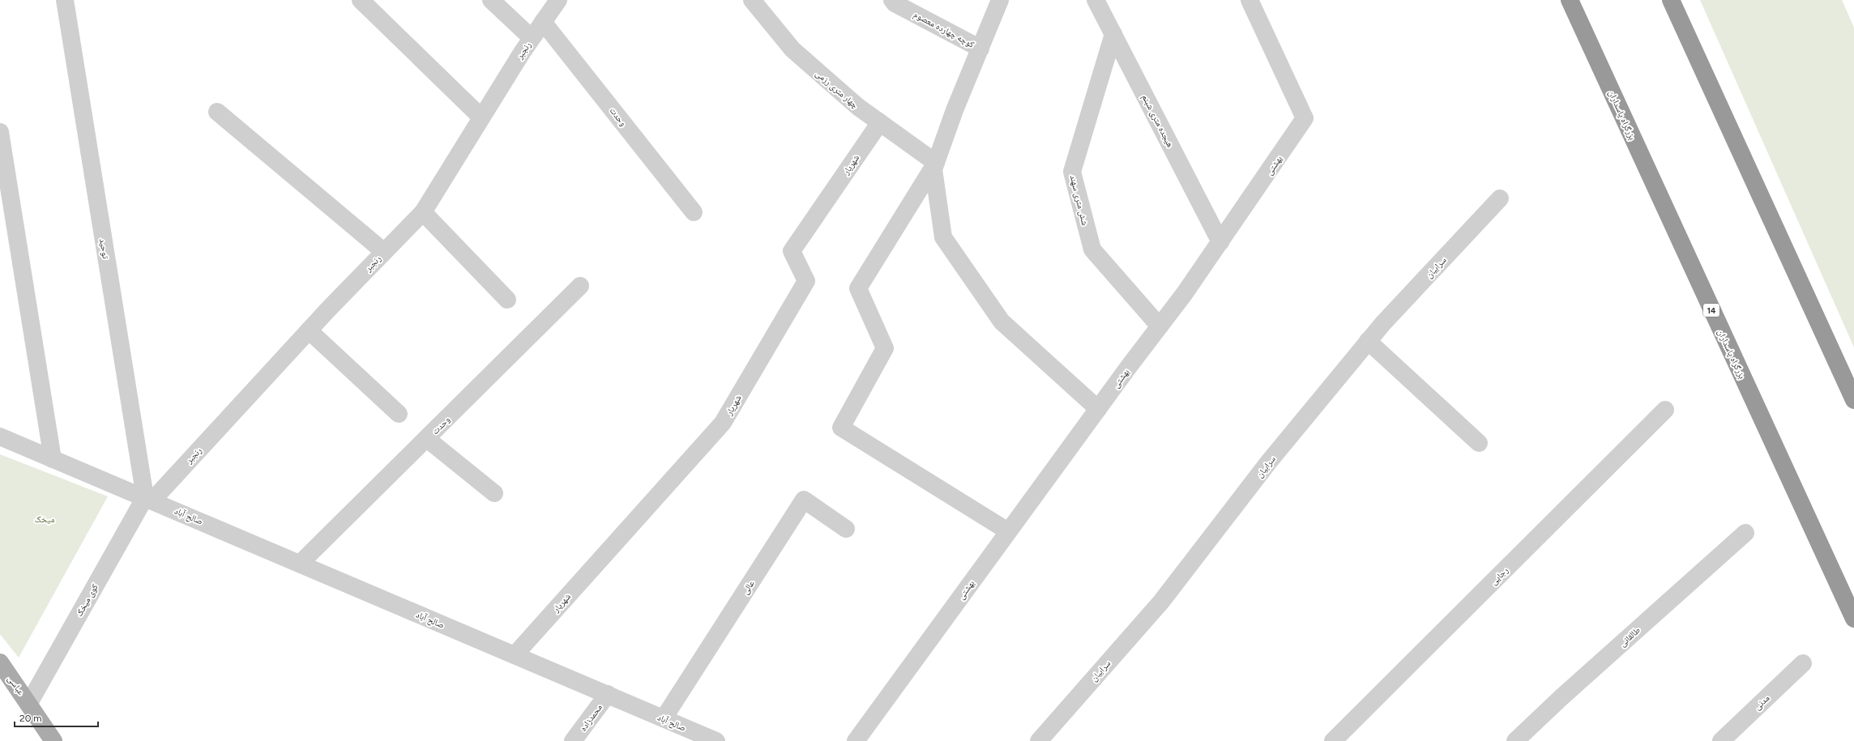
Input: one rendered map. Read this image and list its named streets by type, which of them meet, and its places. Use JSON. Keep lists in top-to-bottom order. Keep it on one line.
{"streets":{"highway":["بزرگراه پاسداران","14"],"main road":["عباسى"],"street":["کوچه چهارده معصوم","رنجبر","چهار متری رزمی","وحدت","هیجده متری شبنم","شهریار","بهشتی","شش متری سهند","توحید","سرابیان","صالح آباد","رجایی","عالی","کوی میخک","طالقانی","مدنی","محمدزاده"]},"crossings":[["رنجبر","وحدت"],["رنجبر","توحید"],["رنجبر","صالح آباد"],["رنجبر","کوی میخک"],["چهار متری رزمی","شهریار"],["وحدت","صالح آباد"],["هیجده متری شبنم","بهشتی"],["هیجده متری شبنم","شش متری سهند"],["شهریار","صالح آباد"],["بهشتی","شش متری سهند"],["توحید","صالح آباد"],["توحید","کوی میخک"],["صالح آباد","عالی"],["صالح آباد","کوی میخک"],["صالح آباد","محمدزاده"],["کوی میخک","عباسى"]],"parks":["میخک"],"scale_bar":"20 m"}
